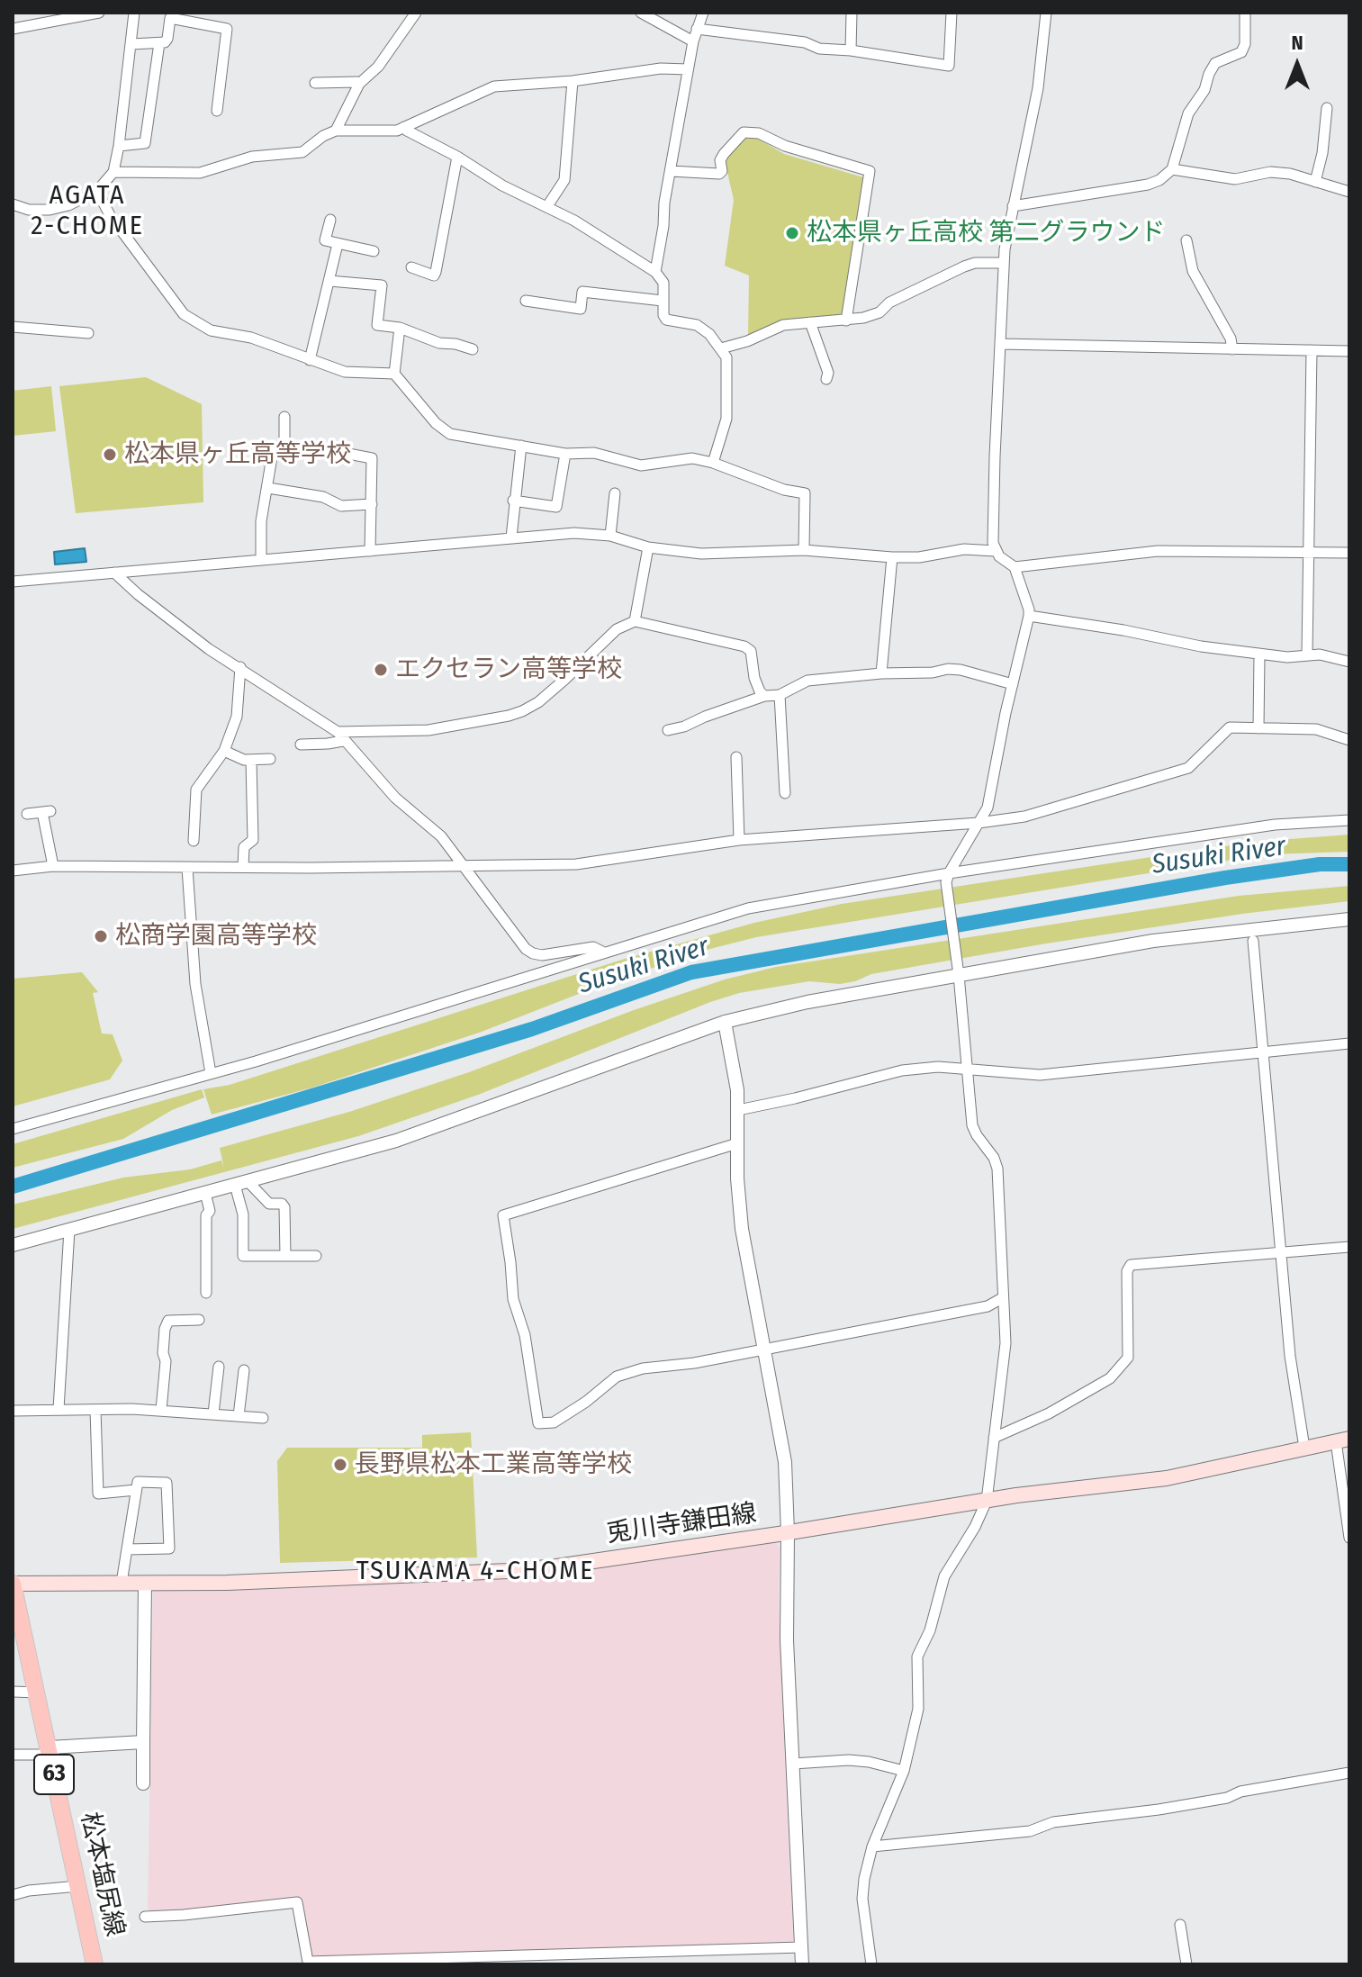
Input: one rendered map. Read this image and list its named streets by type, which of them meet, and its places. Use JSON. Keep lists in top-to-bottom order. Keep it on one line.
{"streets":{"main road":["兎川寺鎌田線","63","松本塩尻線"]},"crossings":[["兎川寺鎌田線","松本塩尻線"]],"districts":["AGATA 2-CHOME","TSUKAMA 4-CHOME"],"water":["Susuki River"],"places":["松本県ヶ丘高校 第二グラウンド","松本県ヶ丘高等学校","エクセラン高等学校","松商学園高等学校","長野県松本工業高等学校"],"north":"top"}
